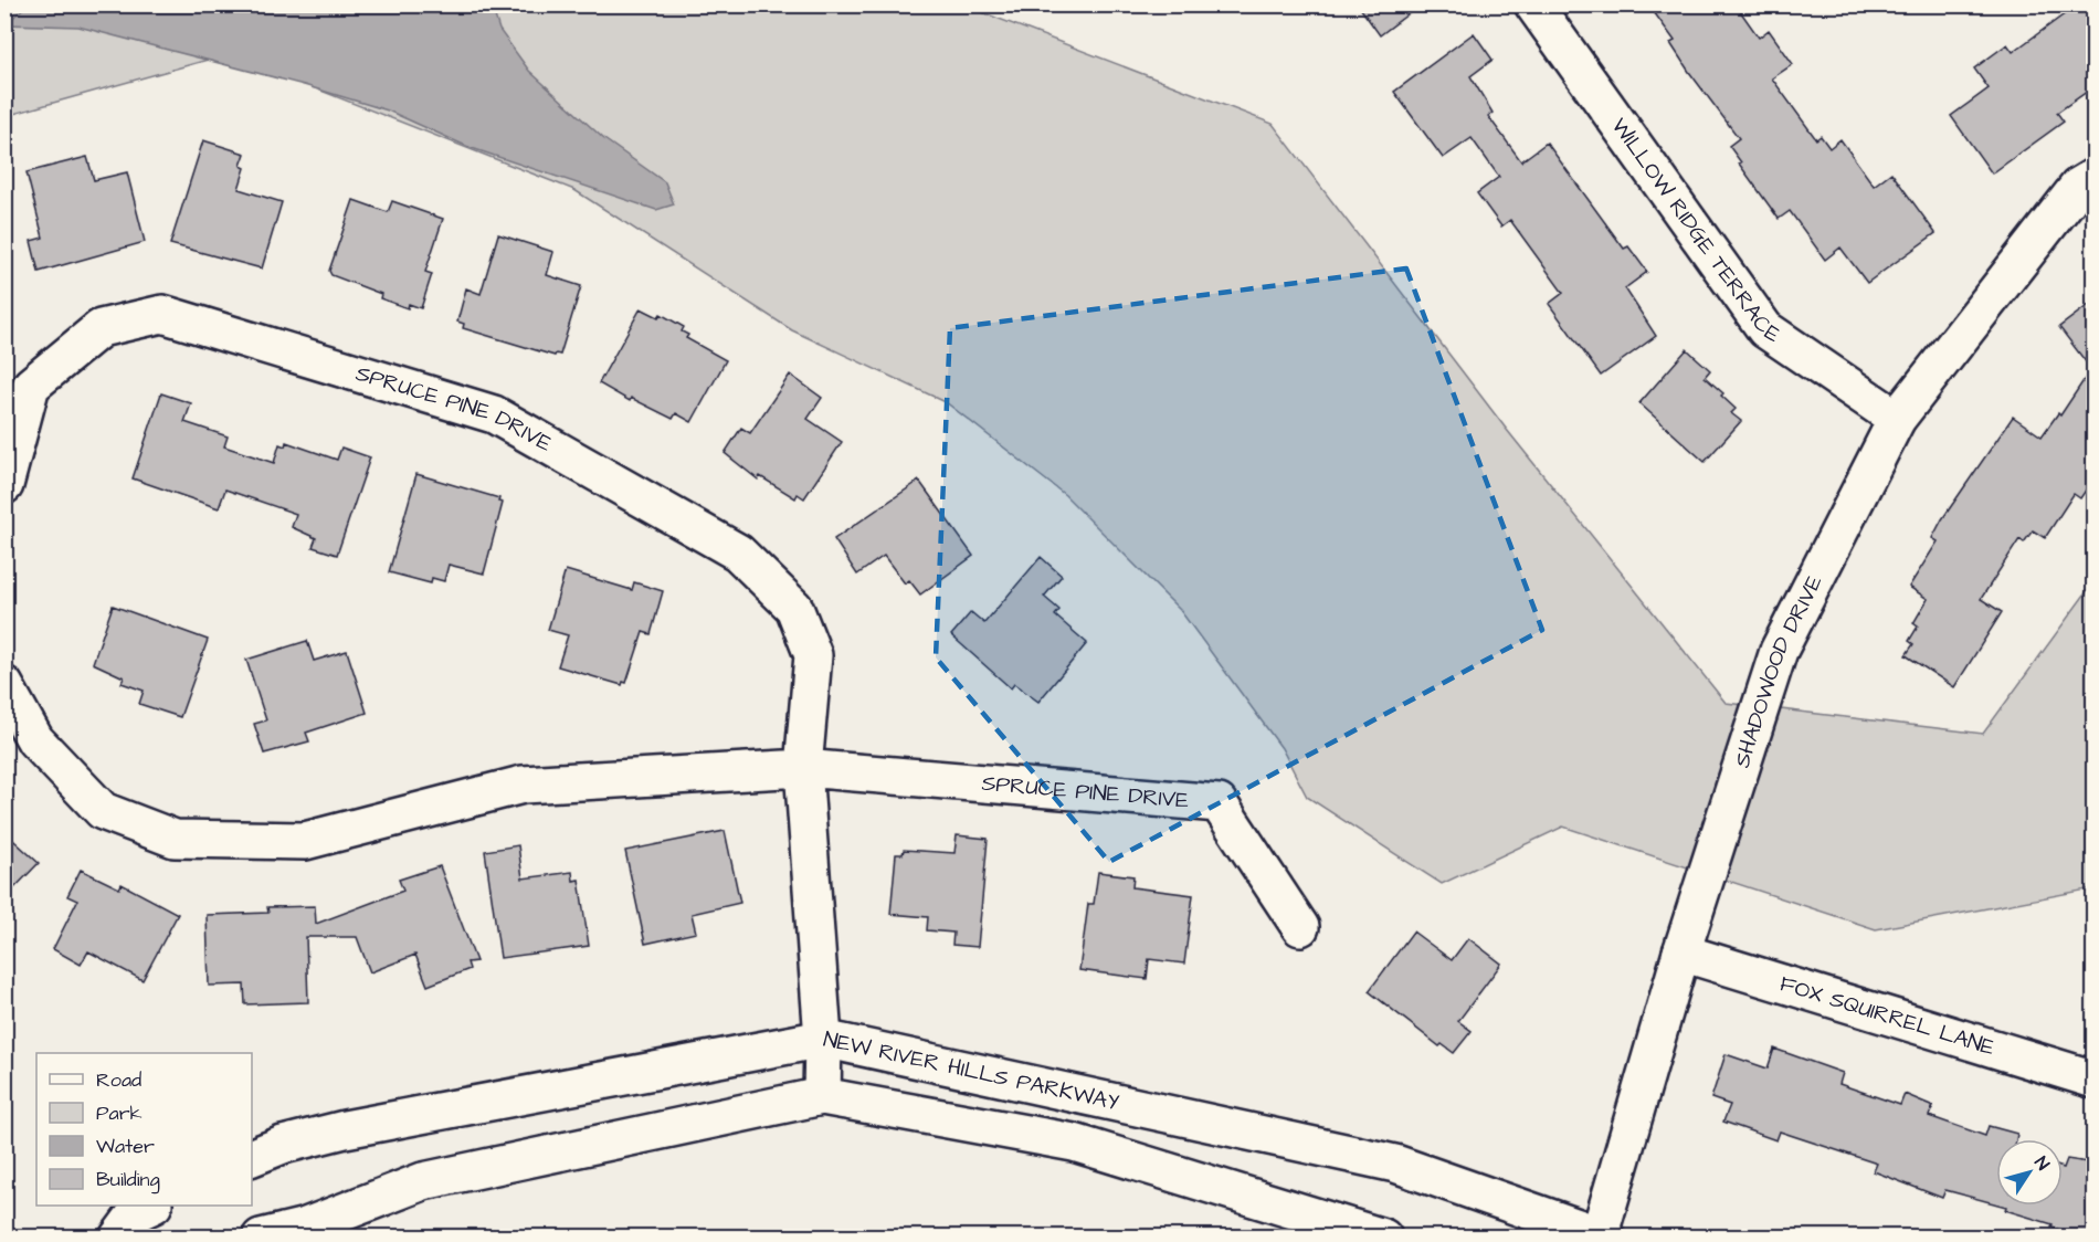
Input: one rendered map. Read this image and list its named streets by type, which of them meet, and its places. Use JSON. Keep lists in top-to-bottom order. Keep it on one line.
{"streets":{"street":["WILLOW RIDGE TERRACE","SPRUCE PINE DRIVE","SHADOWOOD DRIVE","FOX SQUIRREL LANE","NEW RIVER HILLS PARKWAY"]},"crossings":[["WILLOW RIDGE TERRACE","SHADOWOOD DRIVE"],["SPRUCE PINE DRIVE","NEW RIVER HILLS PARKWAY"],["SHADOWOOD DRIVE","FOX SQUIRREL LANE"],["SHADOWOOD DRIVE","NEW RIVER HILLS PARKWAY"]],"legend":["Road","Park","Water","Building"],"north":"top right"}
